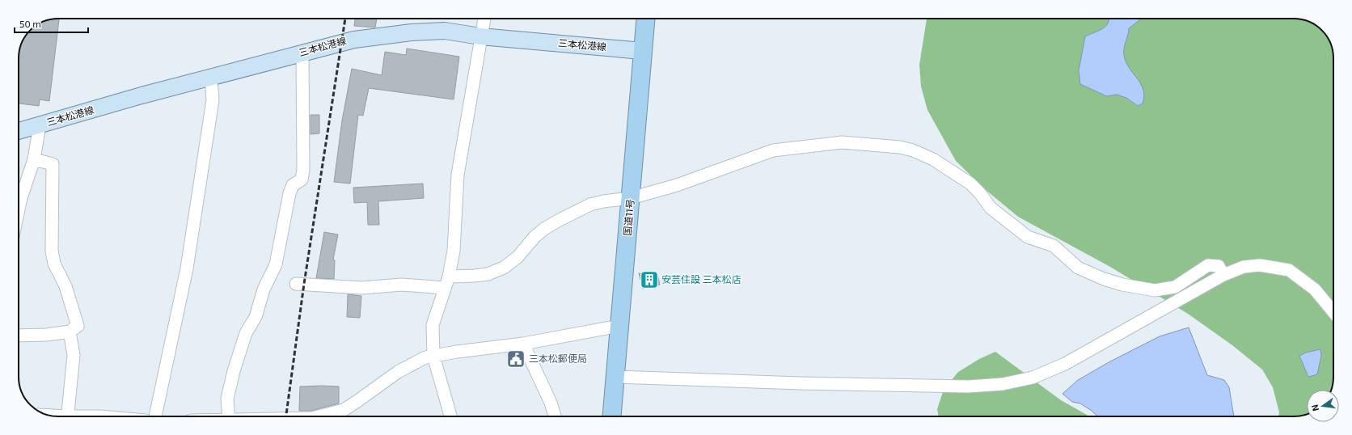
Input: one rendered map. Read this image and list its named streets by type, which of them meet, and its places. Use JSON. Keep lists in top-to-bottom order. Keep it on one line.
{"streets":{"highway":["国道11号"],"main road":["三本松港線"]},"crossings":[["三本松港線","国道11号"]],"places":{"building":["安芸住設 三本松店"],"public building":["三本松郵便局"]},"scale_bar":"50 m","north":"left"}
